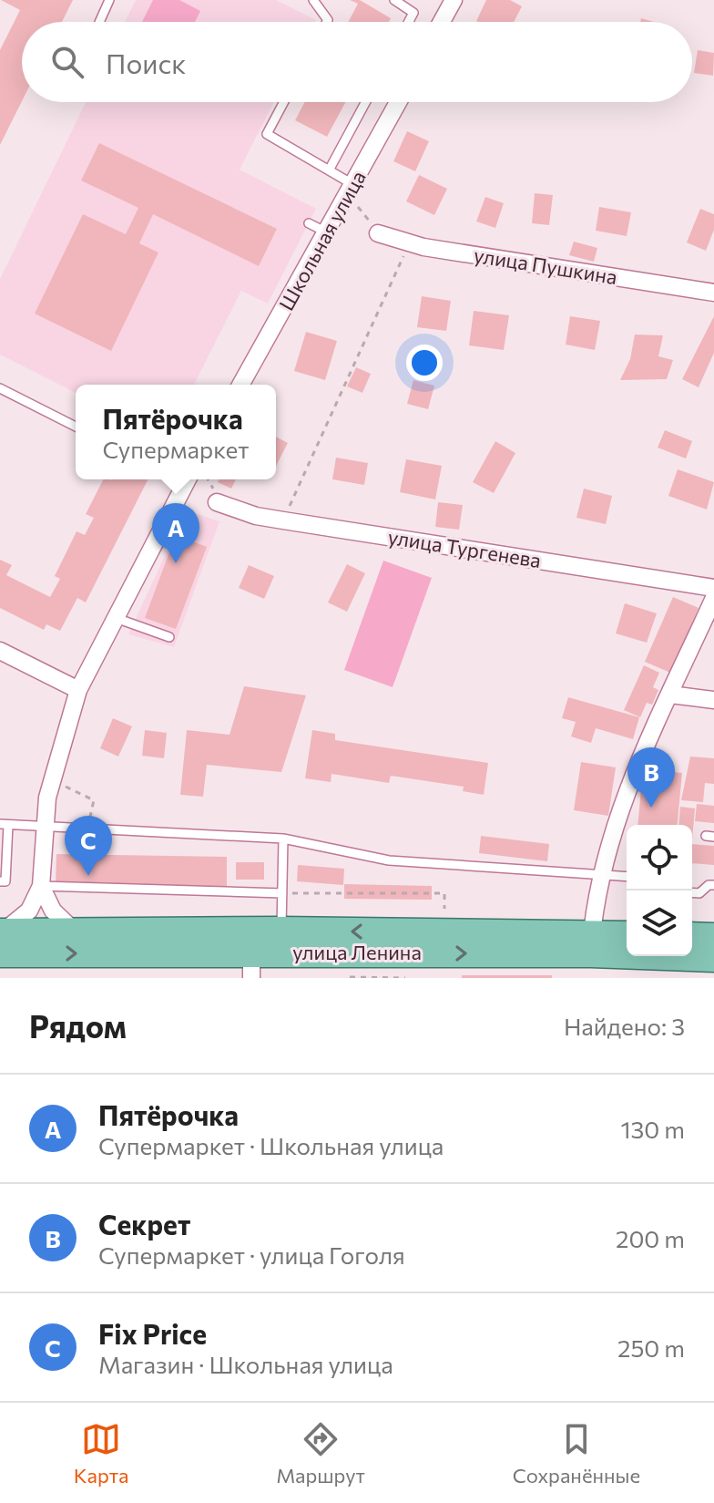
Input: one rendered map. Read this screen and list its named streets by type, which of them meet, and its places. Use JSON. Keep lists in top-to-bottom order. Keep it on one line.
{"streets":{"main road":["улица Ленина"],"street":["Школьная улица","улица Пушкина","улица Тургенева"]},"page":{"search":"Поиск","popup":["Пятёрочка","Супермаркет"],"pins":["A","B","C"],"heading":["Рядом","Найдено: 3"],"list":[{"mark":"A","name":"Пятёрочка","note":"Супермаркет · Школьная улица","value":"130 m"},{"mark":"B","name":"Секрет","note":"Супермаркет · улица Гоголя","value":"200 m"},{"mark":"C","name":"Fix Price","note":"Магазин · Школьная улица","value":"250 m"}],"nav":["Карта","Маршрут","Сохранённые"]}}
